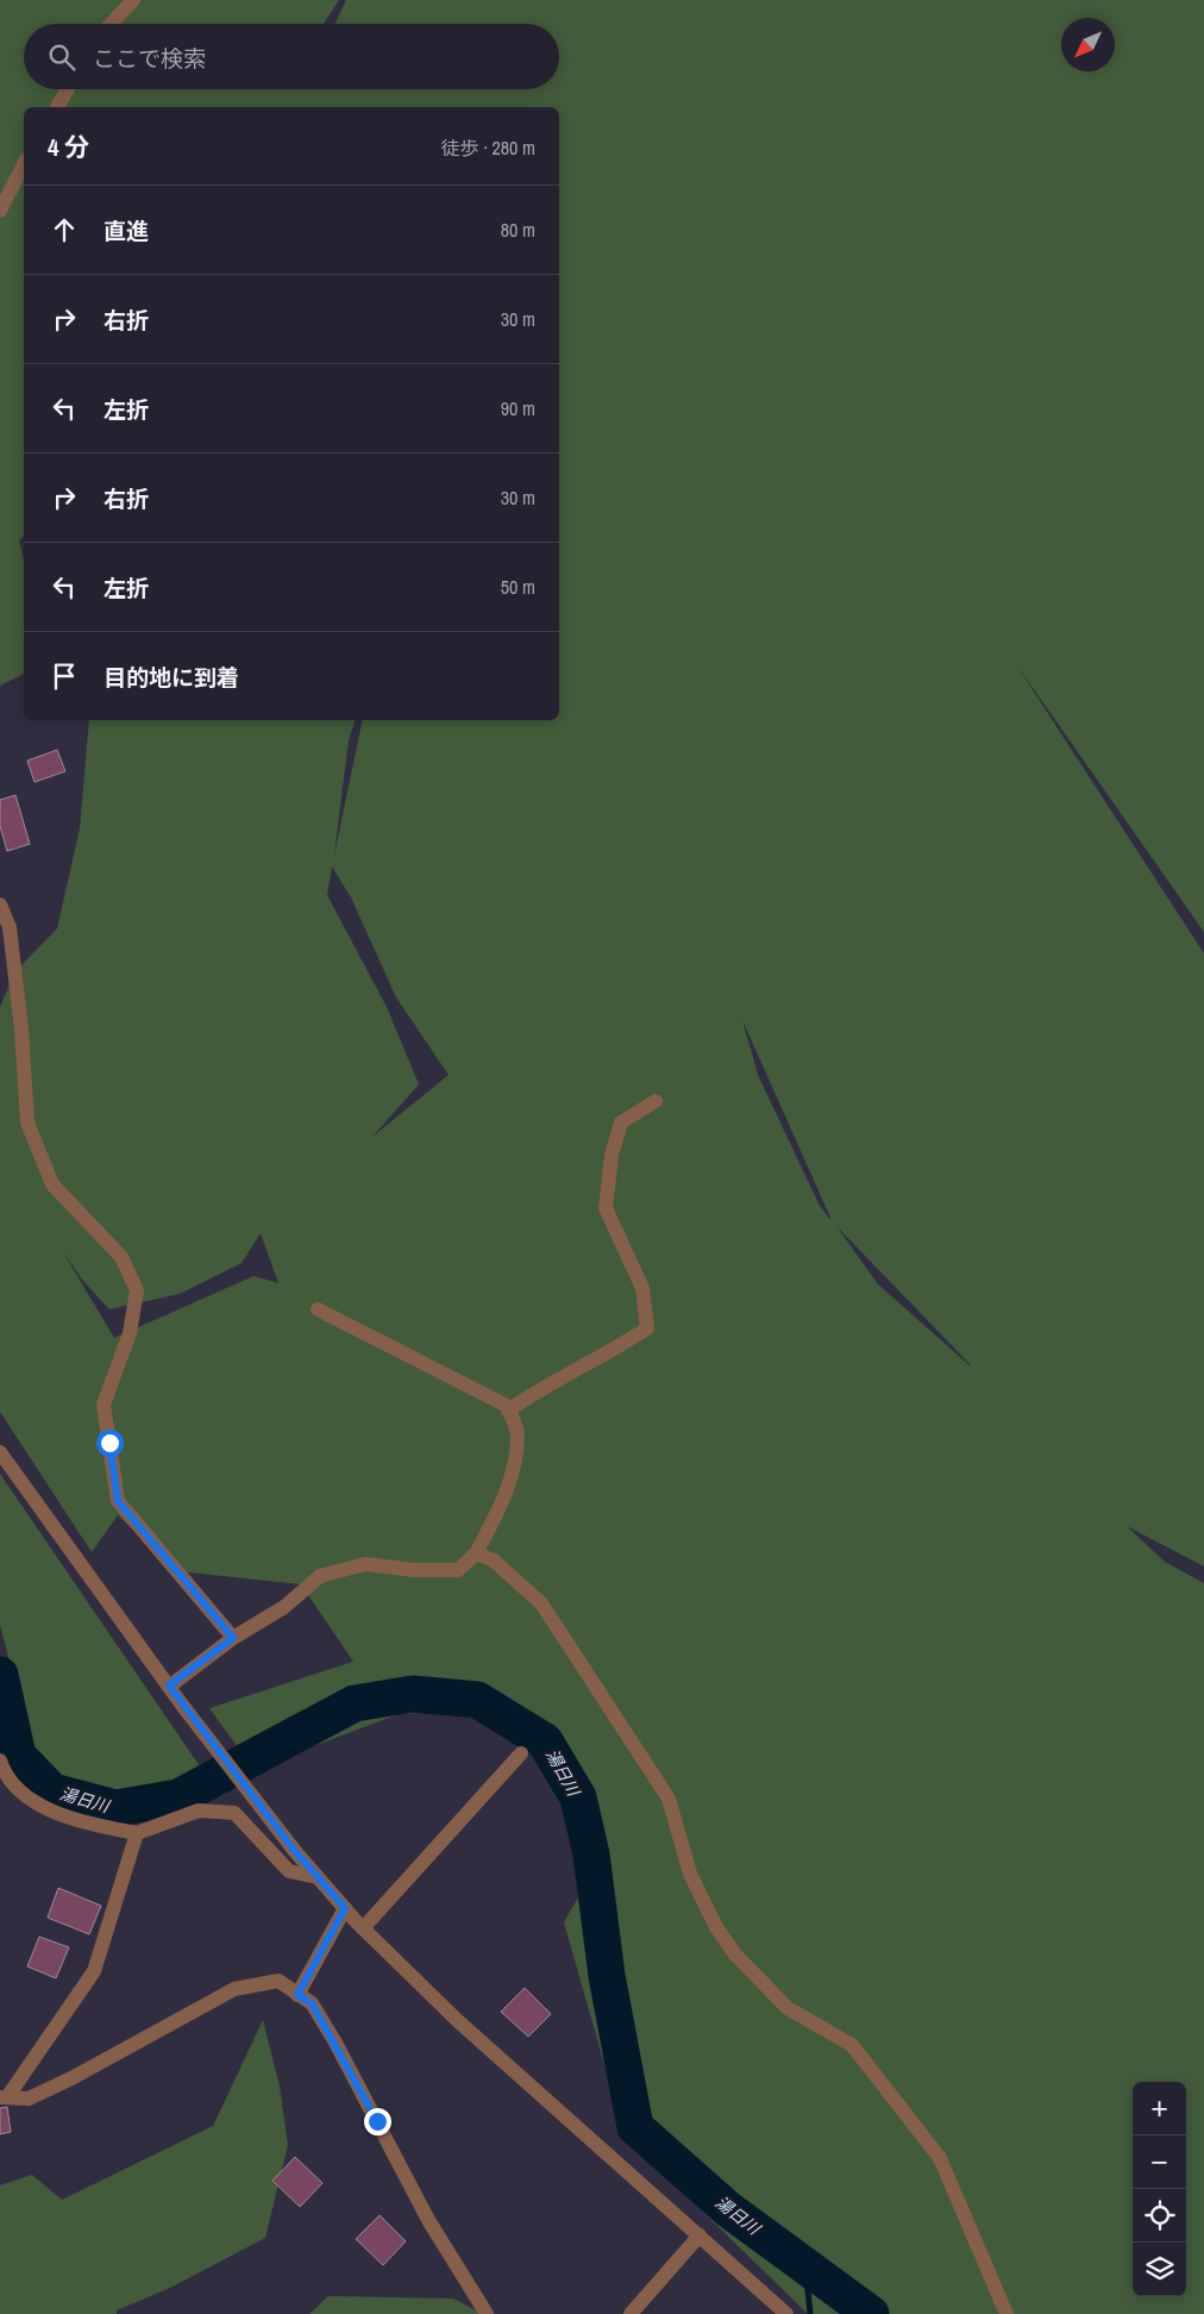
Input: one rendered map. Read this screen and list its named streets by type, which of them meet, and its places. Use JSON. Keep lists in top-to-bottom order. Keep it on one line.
{"water":["湯日川"],"north":"bottom left","page":{"search":"ここで検索","heading":["4 分","徒歩 · 280 m"],"list":[["直進","80 m"],["右折","30 m"],["左折","90 m"],["右折","30 m"],["左折","50 m"],"目的地に到着"],"map_buttons":["+","−"]}}
